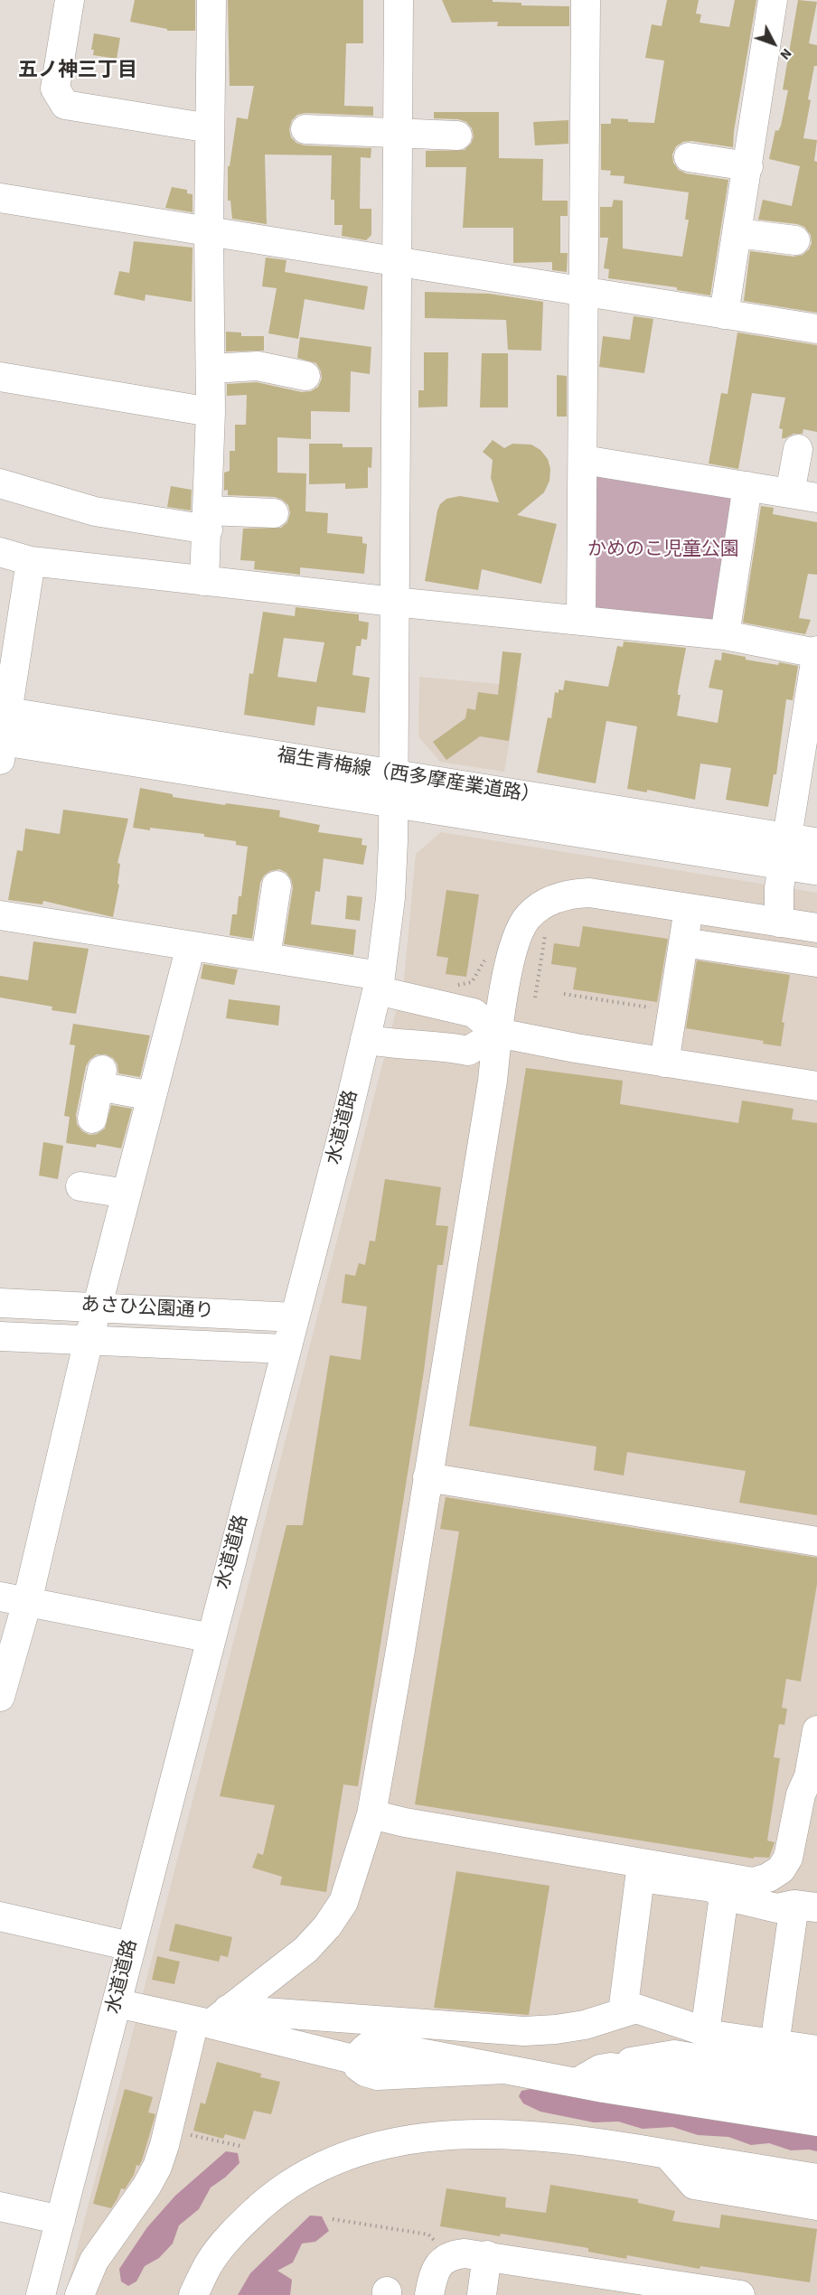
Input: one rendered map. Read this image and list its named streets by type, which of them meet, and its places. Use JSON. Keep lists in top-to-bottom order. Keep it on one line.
{"streets":{"main road":["福生青梅線（西多摩産業道路）"],"street":["水道道路","あさひ公園通り"]},"crossings":[["福生青梅線（西多摩産業道路）","水道道路"],["水道道路","あさひ公園通り"]],"districts":["五ノ神三丁目"],"parks":["かめのこ児童公園"],"north":"bottom right"}
